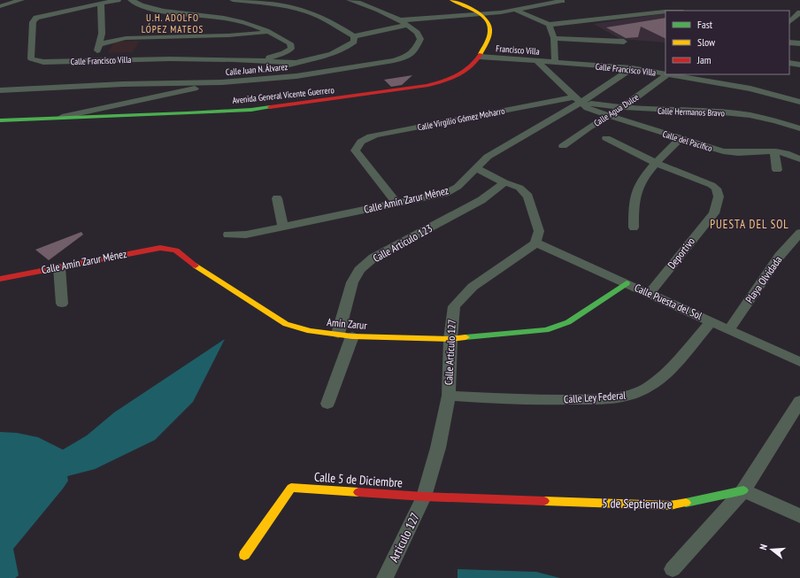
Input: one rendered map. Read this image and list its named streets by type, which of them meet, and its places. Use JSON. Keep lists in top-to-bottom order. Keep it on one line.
{"streets":{"street":["Francisco Villa","Calle Francisco Villa","Calle Juan N. Álvarez","Avenida General Vicente Guerrero","Calle Agua Dulce","Calle Hermanos Bravo","Calle Virgilio Gómez Moharro","Calle del Pacífico","Calle Amín Zarur Ménez","Calle Artículo 123","Deportivo","Playa Olvidada","Calle Puesta del Sol","Amín Zarur","Calle Artículo 127","Calle Ley Federal","Calle 5 de Diciembre","5 de Septiembre","Artículo 127"]},"crossings":[["Francisco Villa","Calle Francisco Villa"],["Francisco Villa","Avenida General Vicente Guerrero"],["Francisco Villa","Calle del Pacífico"],["Calle Francisco Villa","Calle Juan N. Álvarez"],["Calle Francisco Villa","Calle Amín Zarur Ménez"],["Calle Agua Dulce","Calle Hermanos Bravo"],["Calle Agua Dulce","Calle del Pacífico"],["Calle Hermanos Bravo","Calle Virgilio Gómez Moharro"],["Calle Hermanos Bravo","Calle del Pacífico"],["Calle Hermanos Bravo","Calle Amín Zarur Ménez"],["Calle Virgilio Gómez Moharro","Calle del Pacífico"],["Calle Virgilio Gómez Moharro","Calle Amín Zarur Ménez"],["Calle del Pacífico","Calle Amín Zarur Ménez"],["Calle Amín Zarur Ménez","Amín Zarur"],["Calle Artículo 123","Amín Zarur"],["Deportivo","Calle Puesta del Sol"],["Playa Olvidada","Calle Puesta del Sol"],["Calle Puesta del Sol","Amín Zarur"],["Calle Puesta del Sol","Calle Artículo 127"],["Calle Puesta del Sol","Calle Ley Federal"],["Amín Zarur","Calle Artículo 127"],["Calle Artículo 127","Calle Ley Federal"],["Calle Artículo 127","Calle 5 de Diciembre"],["Calle Artículo 127","5 de Septiembre"],["Calle Artículo 127","Artículo 127"],["Calle 5 de Diciembre","5 de Septiembre"],["Calle 5 de Diciembre","Artículo 127"],["5 de Septiembre","Artículo 127"]],"districts":["U.H. ADOLFO LÓPEZ MATEOS","PUESTA DEL SOL"],"legend":["Fast","Slow","Jam"],"north":"left"}
